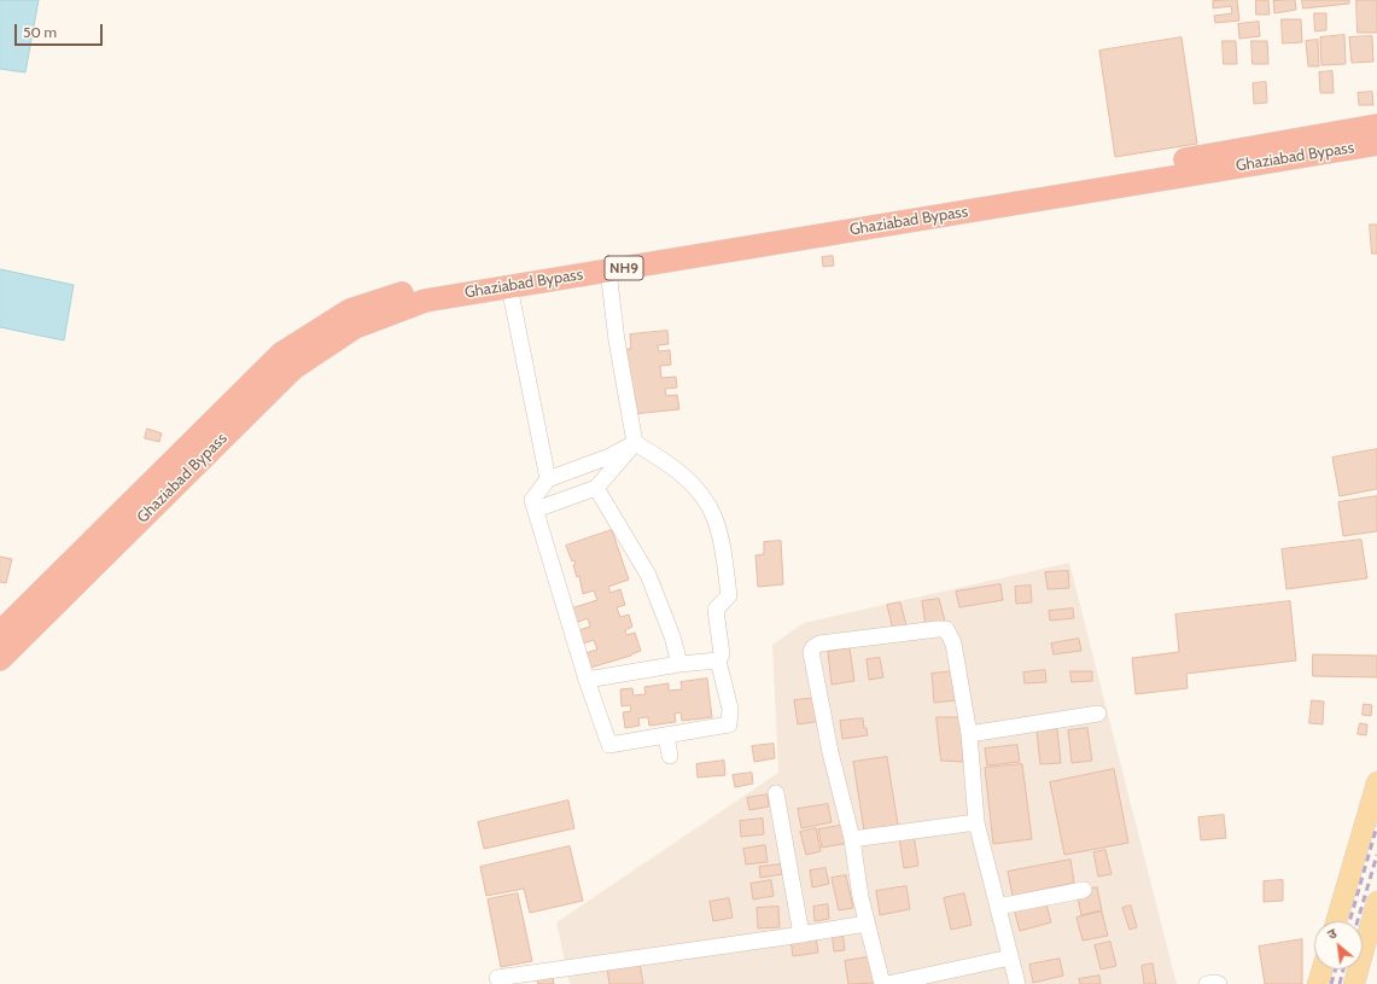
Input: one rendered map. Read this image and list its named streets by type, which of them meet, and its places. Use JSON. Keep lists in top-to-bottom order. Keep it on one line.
{"streets":{"highway":["Ghaziabad Bypass","NH9"]},"scale_bar":"50 m","north":"top left"}
